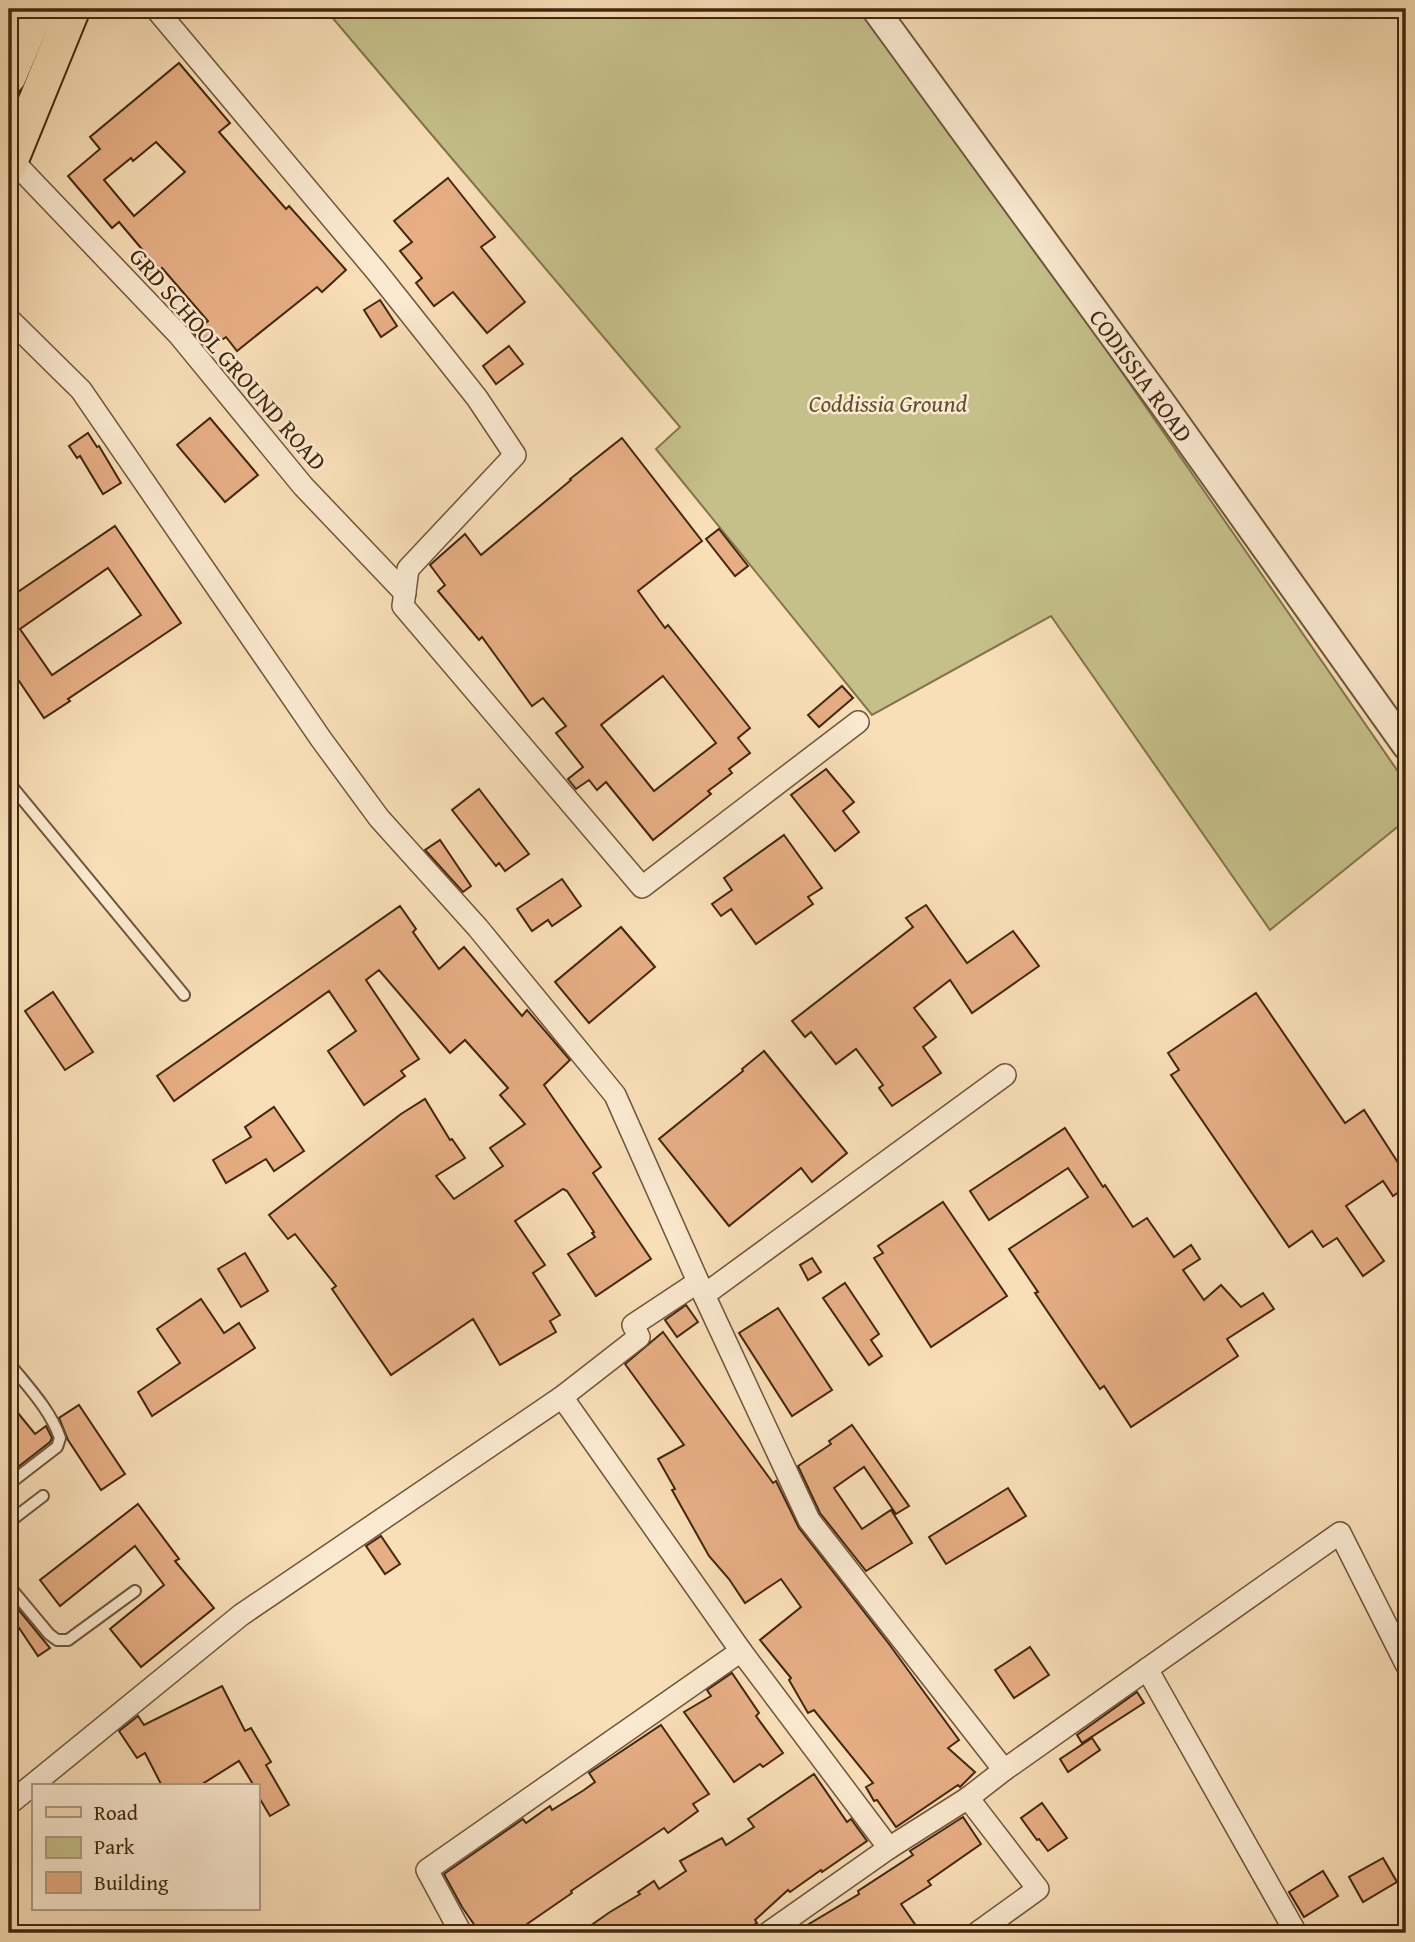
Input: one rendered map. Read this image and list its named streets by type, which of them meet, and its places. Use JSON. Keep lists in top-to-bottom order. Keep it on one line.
{"streets":{"street":["GRD SCHOOL GROUND ROAD","CODISSIA ROAD"]},"parks":["Coddissia Ground"],"legend":["Road","Park","Building"]}
